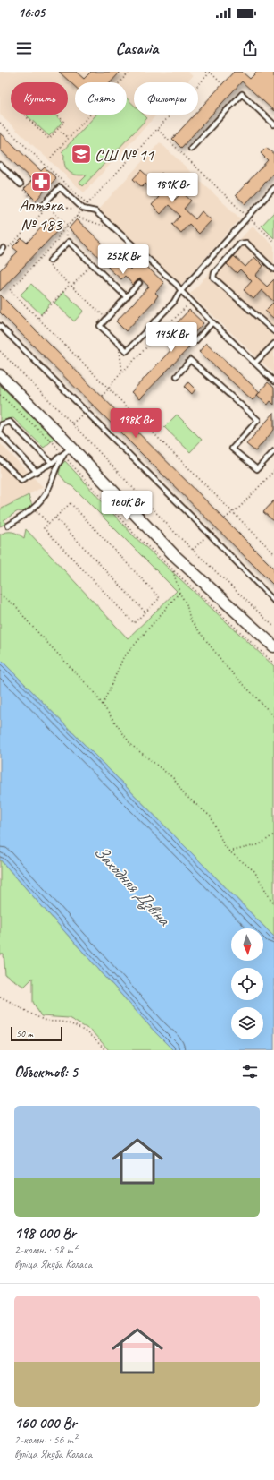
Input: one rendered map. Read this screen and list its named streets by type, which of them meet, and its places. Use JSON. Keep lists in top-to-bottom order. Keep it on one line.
{"water":["Заходняя Дзвіна"],"places":{"school or university":["СШ № 11"],"pharmacy":["Аптэка № 183"]},"scale_bar":"50 m","north":"bottom","page":{"status":"16:05","header":"Casavia","chip":["Купить","Снять","Фильтры"],"price":["189K Br","252K Br","145K Br","198K Br","160K Br"],"scale":"50 m","heading":"Объектов: 5","list":[{"name":"198 000 Br","note":"2-комн. · 58 m² · вуліца Якуба Коласа"},{"name":"160 000 Br","note":"2-комн. · 56 m² · вуліца Якуба Коласа"}]}}
